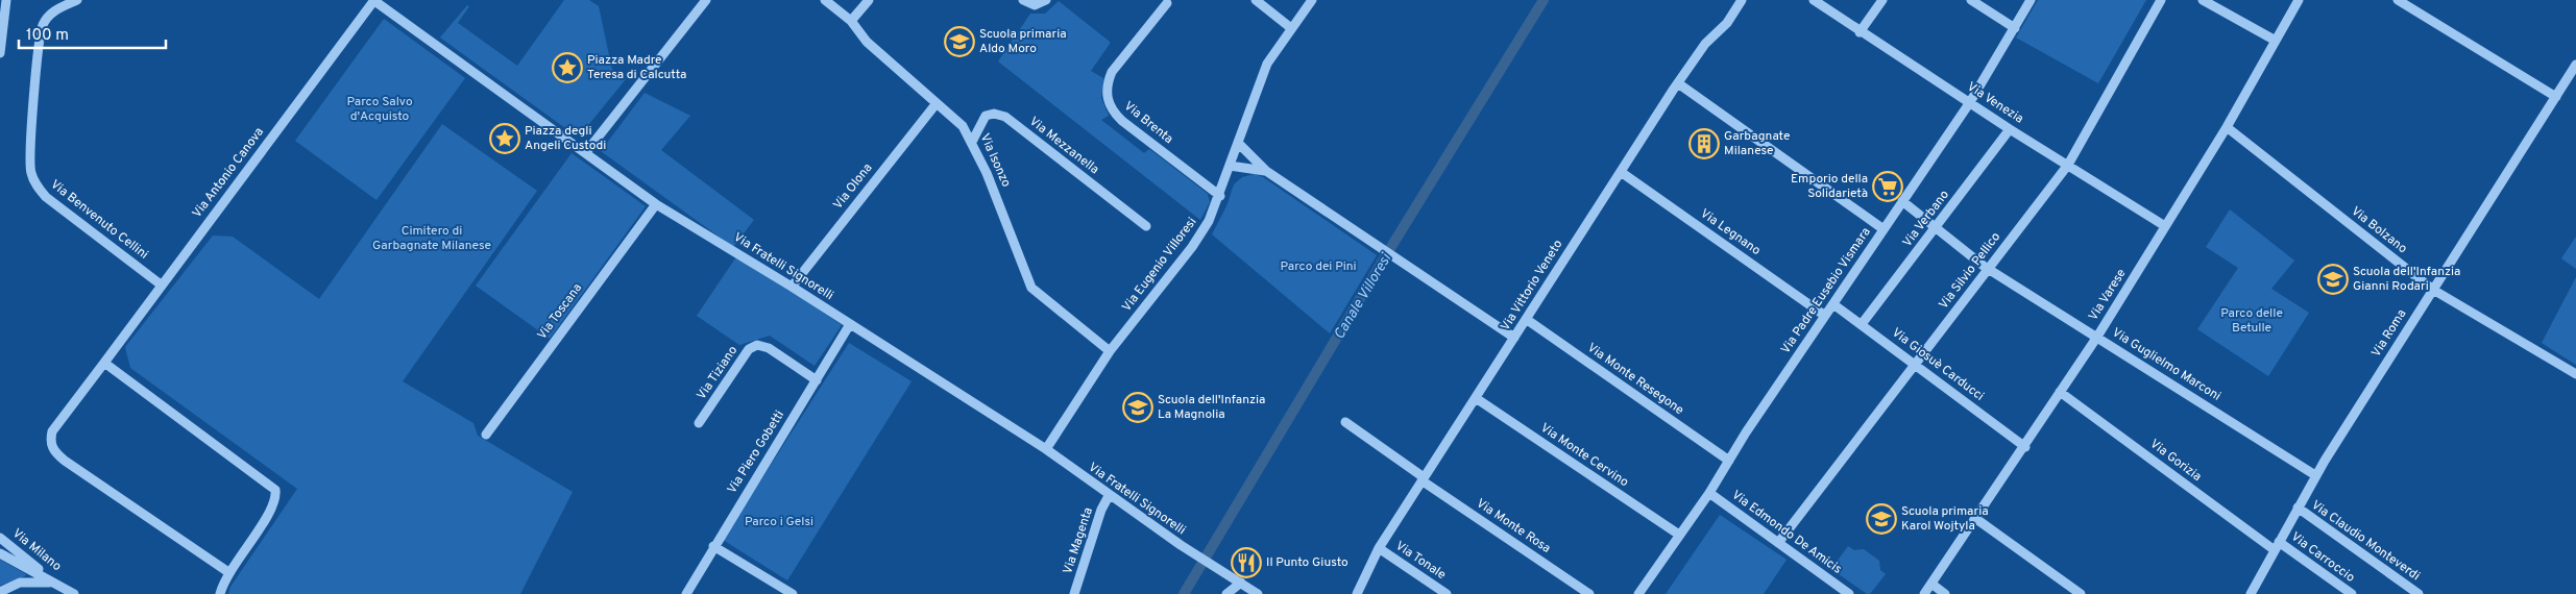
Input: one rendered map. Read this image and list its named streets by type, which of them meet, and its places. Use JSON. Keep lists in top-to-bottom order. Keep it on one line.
{"streets":{"street":["Via Venezia","Via Brenta","Via Mezzanella","Via Isonzo","Via Antonio Canova","Via Olona","Via Verbano","Via Benvenuto Cellini","Via Bolzano","Via Legnano","Via Eugenio Villoresi","Via Fratelli Signorelli","Via Silvio Pellico","Via Vittorio Veneto","Via Padre Eusebio Vismara","Via Varese","Via Toscana","Via Roma","Via Giosuè Carducci","Via Guglielmo Marconi","Via Tiziano","Via Monte Resegone","Via Piero Gobetti","Via Monte Cervino","Via Gorizia","Via Monte Rosa","Via Edmondo De Amicis","Via Magenta","Via Claudio Monteverdi","Via Milano","Via Carroccio","Via Tonale"]},"crossings":[["Via Venezia","Via Verbano"],["Via Venezia","Via Silvio Pellico"],["Via Venezia","Via Padre Eusebio Vismara"],["Via Venezia","Via Varese"],["Via Brenta","Via Eugenio Villoresi"],["Via Mezzanella","Via Isonzo"],["Via Isonzo","Via Olona"],["Via Isonzo","Via Eugenio Villoresi"],["Via Antonio Canova","Via Benvenuto Cellini"],["Via Antonio Canova","Via Fratelli Signorelli"],["Via Olona","Via Fratelli Signorelli"],["Via Verbano","Via Giosuè Carducci"],["Via Verbano","Via Guglielmo Marconi"],["Via Bolzano","Via Varese"],["Via Bolzano","Via Roma"],["Via Legnano","Via Vittorio Veneto"],["Via Legnano","Via Padre Eusebio Vismara"],["Via Eugenio Villoresi","Via Fratelli Signorelli"],["Via Fratelli Signorelli","Via Toscana"],["Via Fratelli Signorelli","Via Piero Gobetti"],["Via Fratelli Signorelli","Via Magenta"],["Via Silvio Pellico","Via Giosuè Carducci"],["Via Silvio Pellico","Via Guglielmo Marconi"],["Via Silvio Pellico","Via Edmondo De Amicis"],["Via Vittorio Veneto","Via Monte Resegone"],["Via Vittorio Veneto","Via Monte Cervino"],["Via Vittorio Veneto","Via Monte Rosa"],["Via Vittorio Veneto","Via Tonale"],["Via Padre Eusebio Vismara","Via Giosuè Carducci"],["Via Padre Eusebio Vismara","Via Guglielmo Marconi"],["Via Padre Eusebio Vismara","Via Monte Resegone"],["Via Padre Eusebio Vismara","Via Monte Cervino"],["Via Padre Eusebio Vismara","Via Edmondo De Amicis"],["Via Varese","Via Giosuè Carducci"],["Via Varese","Via Guglielmo Marconi"],["Via Varese","Via Gorizia"],["Via Roma","Via Guglielmo Marconi"],["Via Roma","Via Gorizia"],["Via Roma","Via Claudio Monteverdi"],["Via Roma","Via Carroccio"],["Via Tiziano","Via Piero Gobetti"],["Via Gorizia","Via Carroccio"]],"water":["Canale Villoresi"],"parks":["Parco Salvo d'Acquisto","Cimitero di Garbagnate Milanese","Parco dei Pini","Parco delle Betulle","Parco i Gelsi"],"places":{"school or university":["Scuola primaria Aldo Moro","Scuola dell'Infanzia Gianni Rodari","Scuola dell'Infanzia La Magnolia","Scuola primaria Karol Wojtyla"],"place":["Piazza Madre Teresa di Calcutta","Piazza degli Angeli Custodi"],"building":["Garbagnate Milanese"],"supermarket":["Emporio della Solidarietà"],"restaurant":["Il Punto Giusto"]},"scale_bar":"100 m"}
